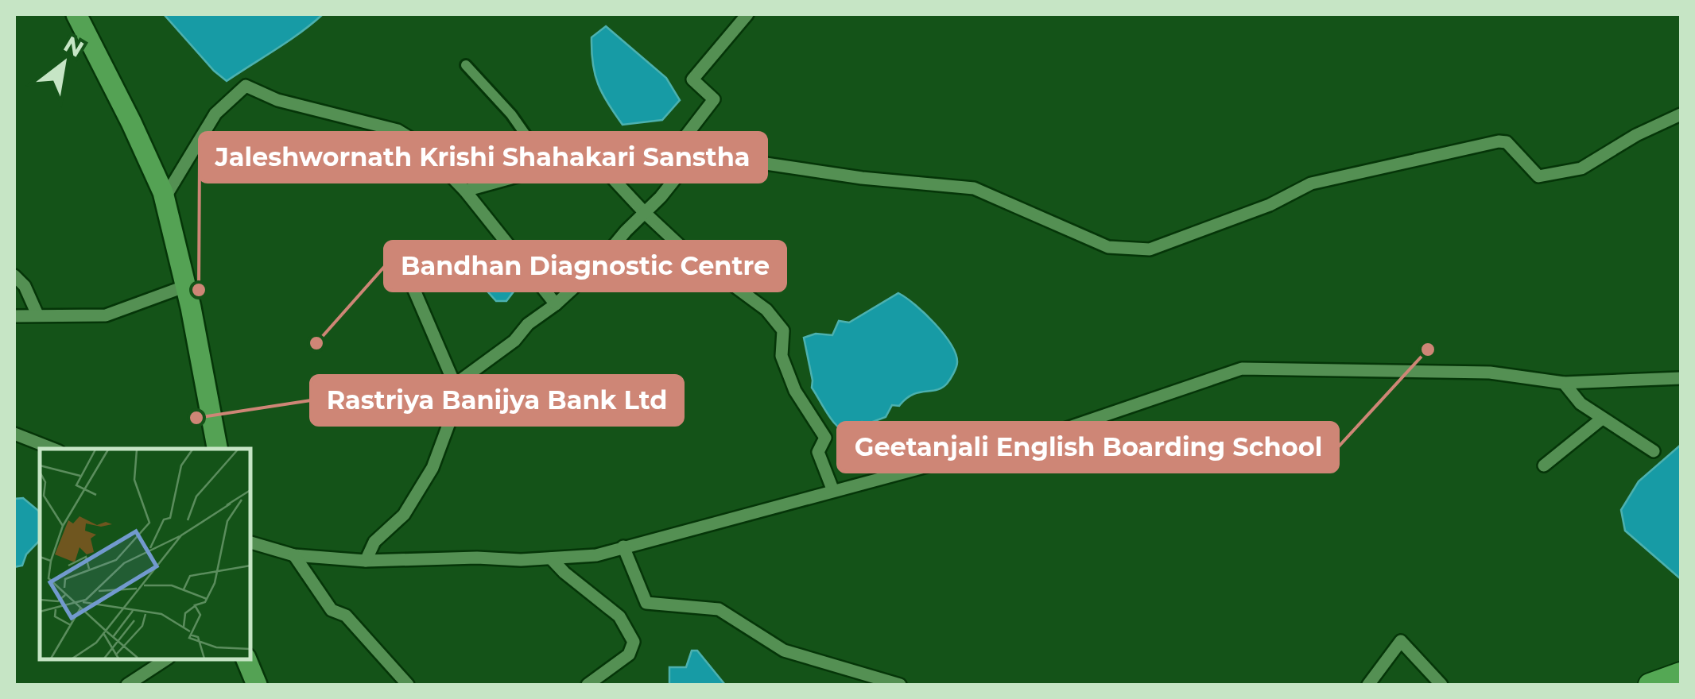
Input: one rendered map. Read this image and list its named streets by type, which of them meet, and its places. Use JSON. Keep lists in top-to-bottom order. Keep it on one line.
{"places":["Jaleshwornath Krishi Shahakari Sanstha","Bandhan Diagnostic Centre","Geetanjali English Boarding School","Rastriya Banijya Bank Ltd"],"north":"top right"}
